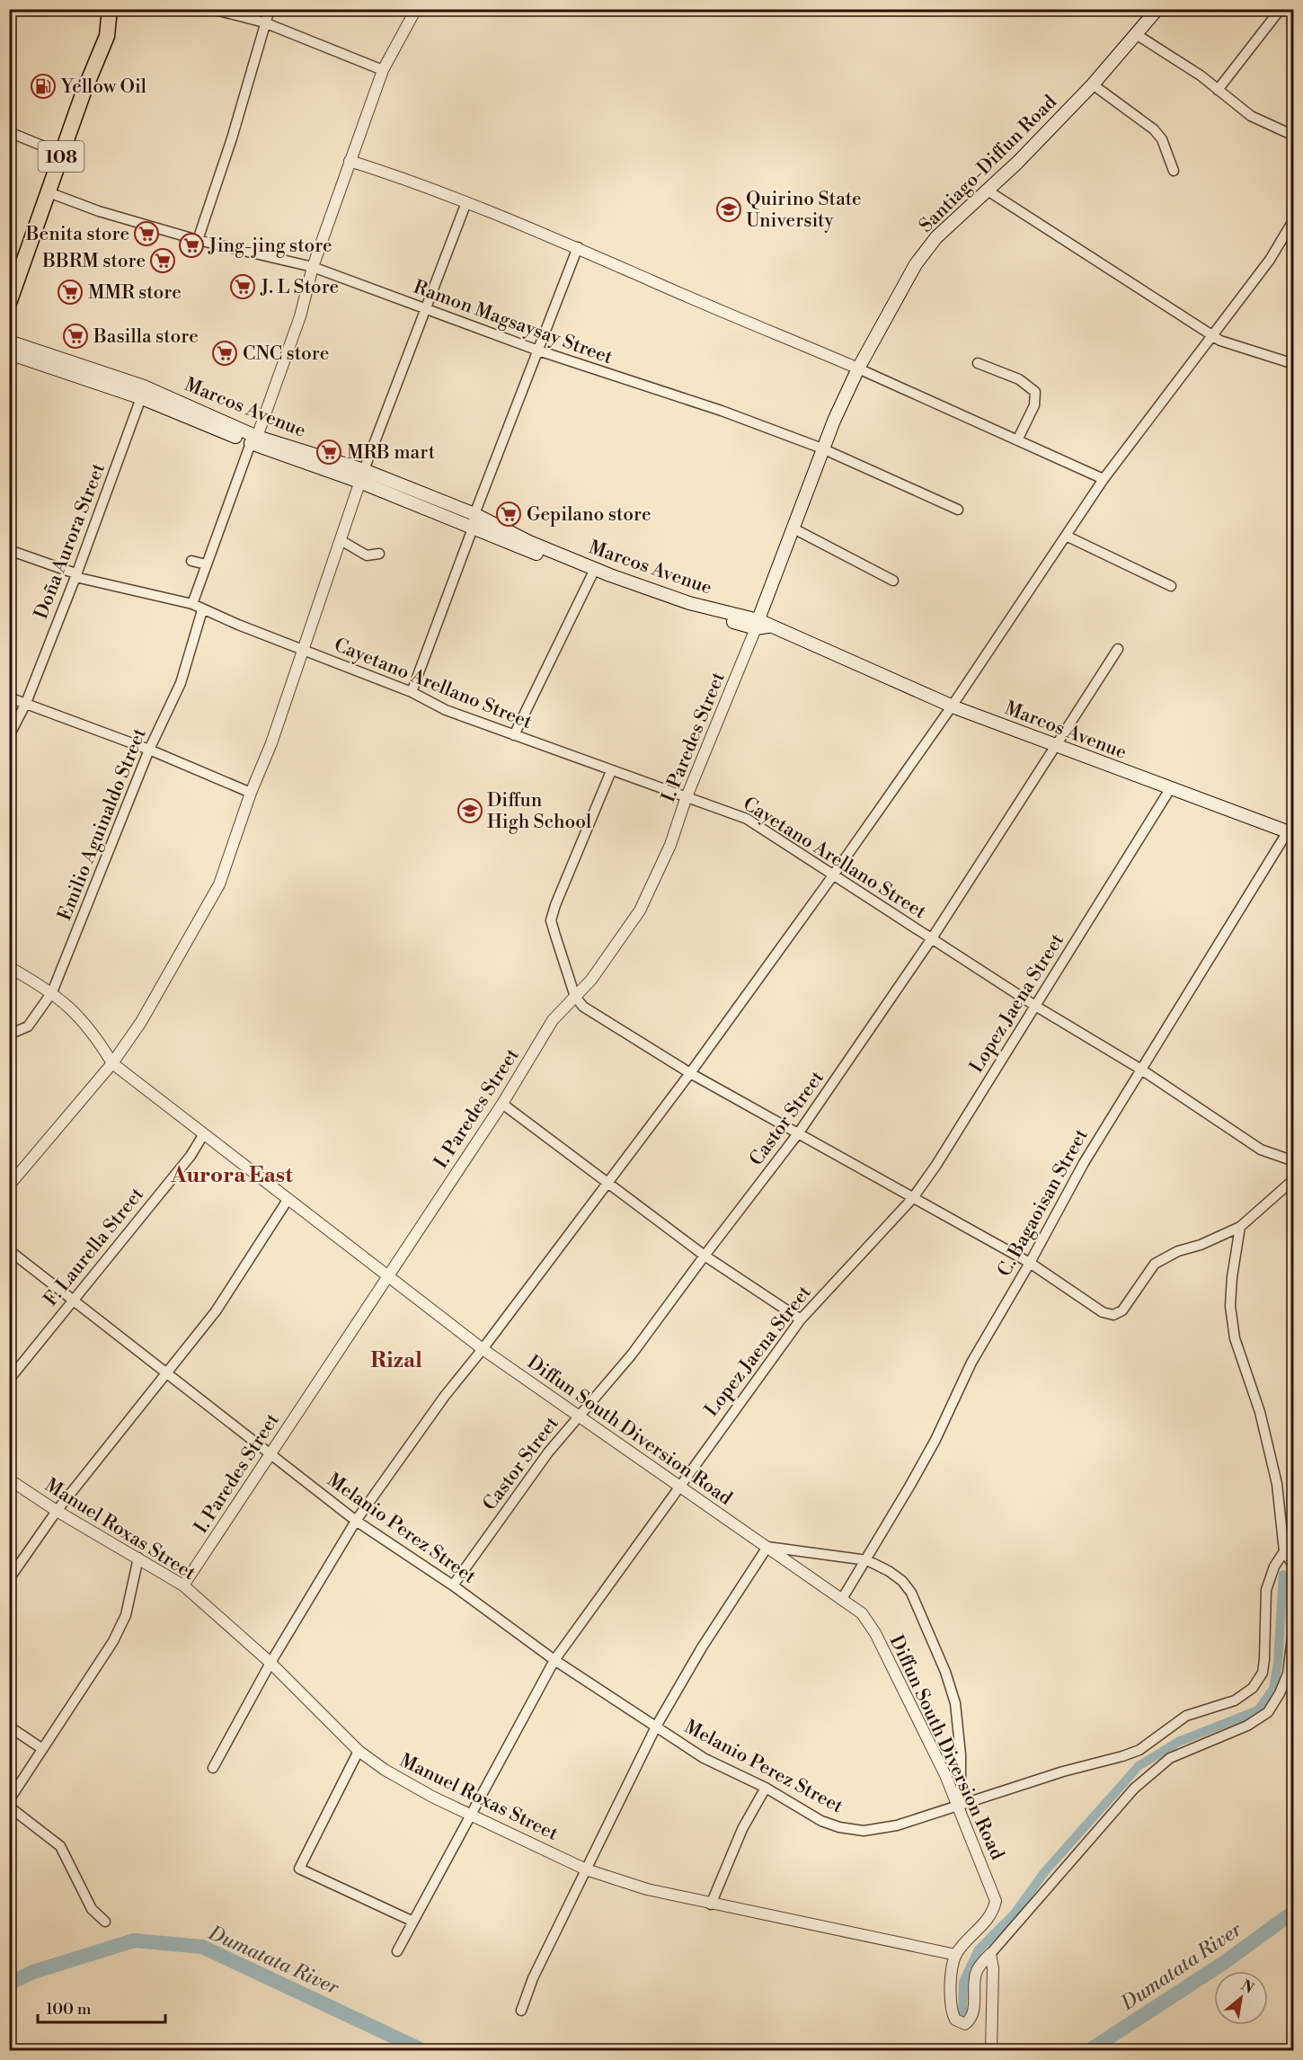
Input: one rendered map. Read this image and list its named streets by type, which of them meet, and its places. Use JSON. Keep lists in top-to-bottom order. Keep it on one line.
{"streets":{"main road":["108","Santiago-Diffun Road","Marcos Avenue"],"street":["Ramon Magsaysay Street","Doña Aurora Street","Cayetano Arellano Street","I. Paredes Street","Emilio Aguinaldo Street","Lopez Jaena Street","Castor Street","C. Bagaoisan Street","F. Laurella Street","Diffun South Diversion Road","Melanio Perez Street","Manuel Roxas Street"]},"crossings":[["108","Ramon Magsaysay Street"],["Santiago-Diffun Road","Ramon Magsaysay Street"],["Santiago-Diffun Road","Marcos Avenue"],["Santiago-Diffun Road","I. Paredes Street"],["Marcos Avenue","Doña Aurora Street"],["Marcos Avenue","I. Paredes Street"],["Marcos Avenue","Lopez Jaena Street"],["Marcos Avenue","Castor Street"],["Marcos Avenue","C. Bagaoisan Street"],["Doña Aurora Street","Cayetano Arellano Street"],["Cayetano Arellano Street","I. Paredes Street"],["Cayetano Arellano Street","Emilio Aguinaldo Street"],["Cayetano Arellano Street","Lopez Jaena Street"],["Cayetano Arellano Street","Castor Street"],["Cayetano Arellano Street","C. Bagaoisan Street"],["I. Paredes Street","Diffun South Diversion Road"],["I. Paredes Street","Melanio Perez Street"],["I. Paredes Street","Manuel Roxas Street"],["Lopez Jaena Street","Diffun South Diversion Road"],["Lopez Jaena Street","Melanio Perez Street"],["Lopez Jaena Street","Manuel Roxas Street"],["Castor Street","Diffun South Diversion Road"],["Castor Street","Melanio Perez Street"],["C. Bagaoisan Street","Diffun South Diversion Road"],["F. Laurella Street","Diffun South Diversion Road"],["F. Laurella Street","Melanio Perez Street"],["Diffun South Diversion Road","Melanio Perez Street"],["Diffun South Diversion Road","Manuel Roxas Street"]],"districts":["Aurora East","Rizal"],"water":["Dumatata River"],"places":{"fuel station":["Yellow Oil"],"school or university":["Quirino State University","Diffun High School"],"supermarket":["Benita store","Jing-jing store","BBRM store","J. L Store","MMR store","Basilla store","CNC store","MRB mart","Gepilano store"]},"scale_bar":"100 m","north":"top right"}
